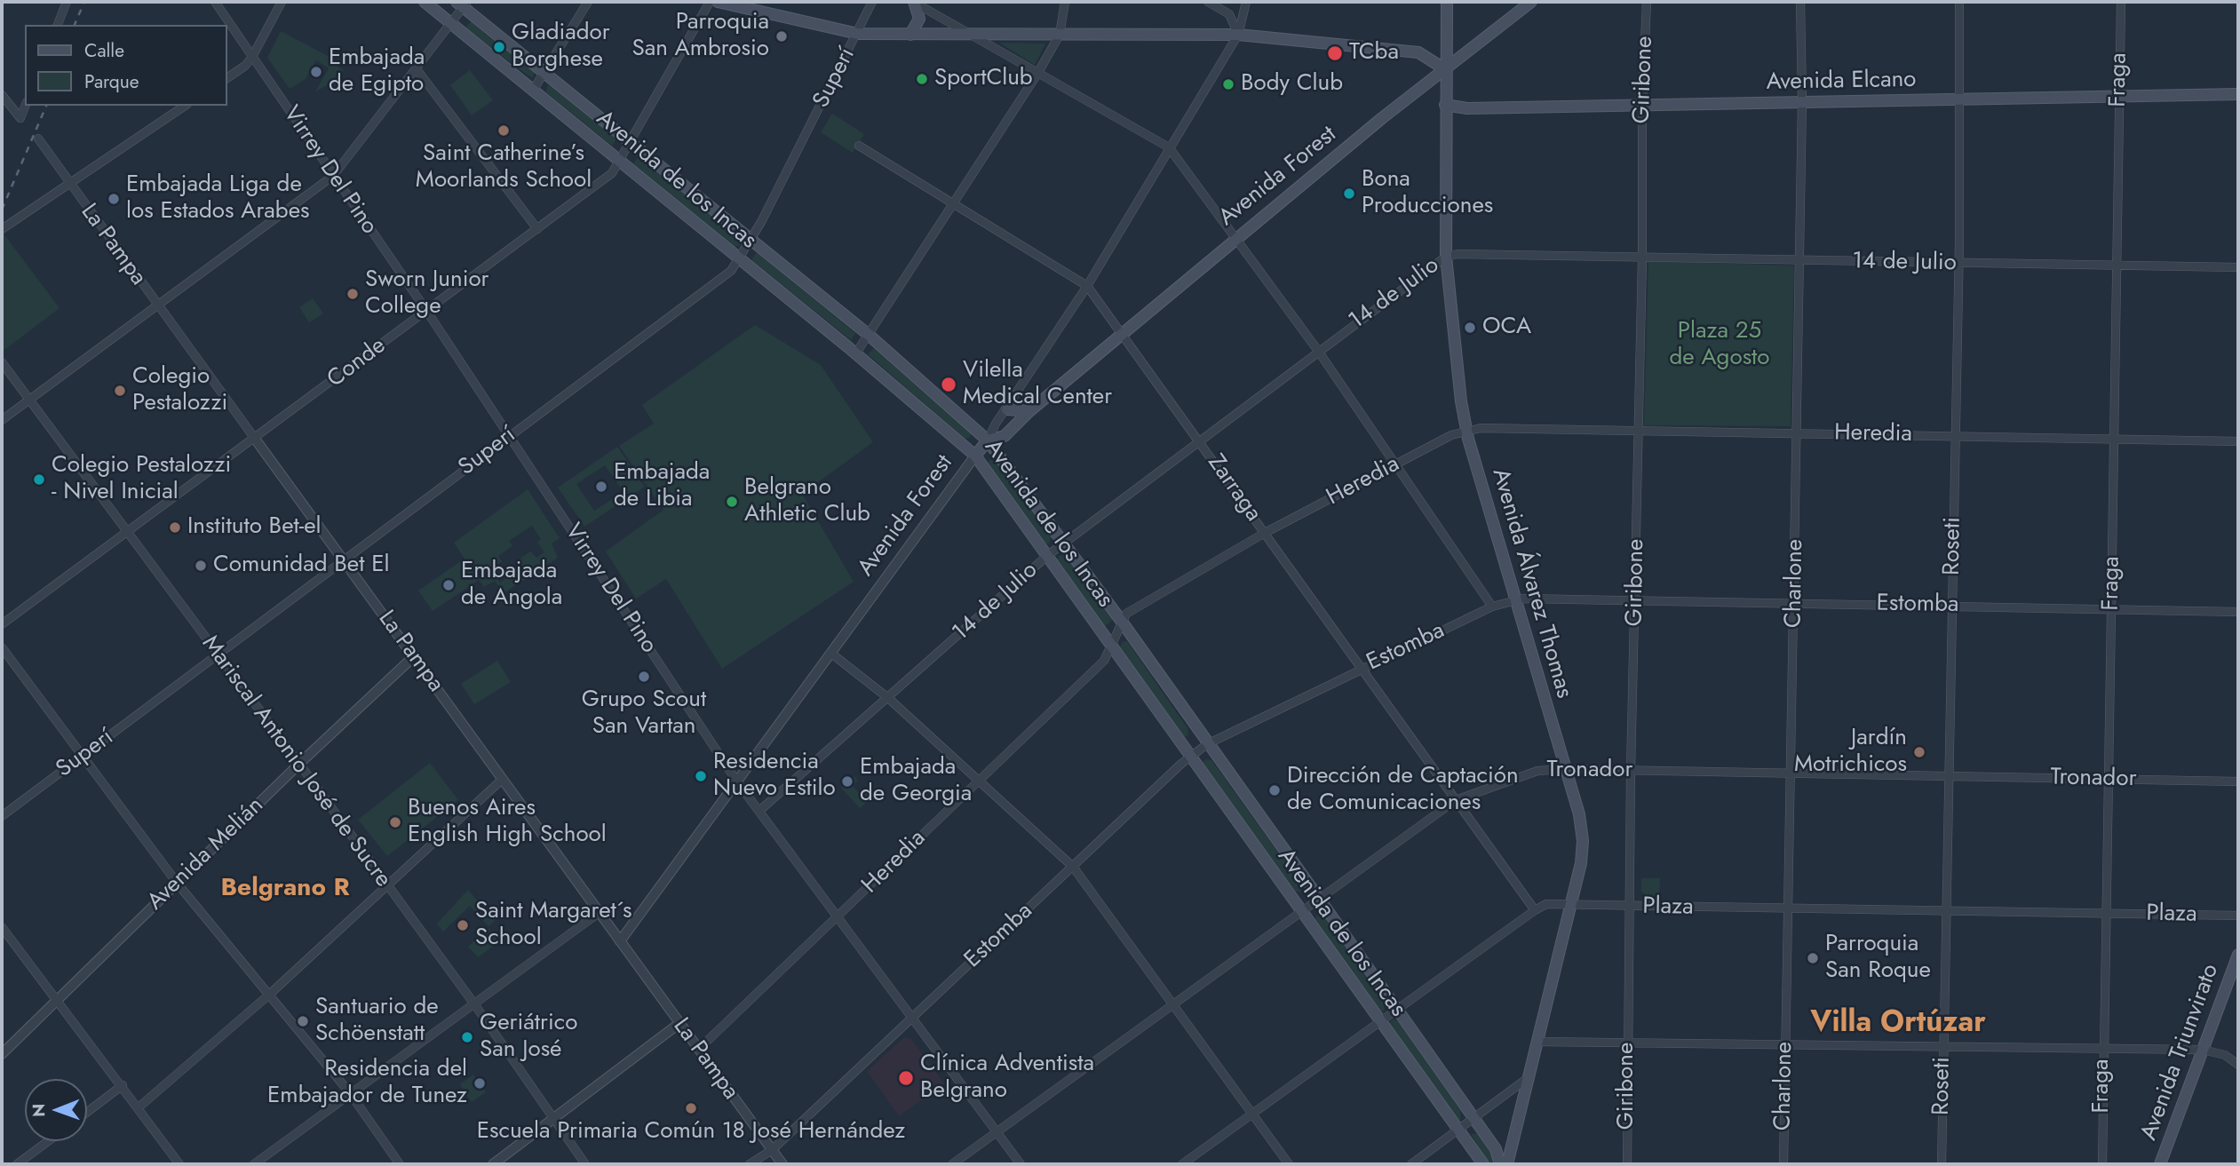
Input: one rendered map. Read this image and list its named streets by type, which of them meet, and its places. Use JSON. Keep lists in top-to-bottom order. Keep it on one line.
{"streets":{"main road":["Avenida Elcano","Avenida Forest","Avenida de los Incas","Avenida Álvarez Thomas","Avenida Triunvirato"],"street":["Superí","Giribone","Fraga","Virrey Del Pino","La Pampa","14 de Julio","Conde","Heredia","Zarraga","Roseti","Charlone","Estomba","Mariscal Antonio José de Sucre","Tronador","Avenida Melián","Plaza"]},"crossings":[["Superí","Virrey Del Pino"],["Superí","Avenida de los Incas"],["Superí","La Pampa"],["Superí","Mariscal Antonio José de Sucre"],["Giribone","Avenida Elcano"],["Giribone","14 de Julio"],["Giribone","Heredia"],["Giribone","Estomba"],["Giribone","Tronador"],["Giribone","Plaza"],["Fraga","Avenida Elcano"],["Fraga","14 de Julio"],["Fraga","Heredia"],["Fraga","Estomba"],["Fraga","Tronador"],["Fraga","Plaza"],["Avenida Elcano","Roseti"],["Avenida Elcano","Avenida Álvarez Thomas"],["Avenida Elcano","Charlone"],["Virrey Del Pino","Avenida Forest"],["Virrey Del Pino","14 de Julio"],["Virrey Del Pino","Conde"],["Virrey Del Pino","Heredia"],["Virrey Del Pino","Estomba"],["Virrey Del Pino","Tronador"],["Avenida Forest","Avenida de los Incas"],["Avenida Forest","La Pampa"],["Avenida Forest","Zarraga"],["Avenida Forest","Avenida Álvarez Thomas"],["Avenida de los Incas","14 de Julio"],["Avenida de los Incas","Conde"],["Avenida de los Incas","Heredia"],["Avenida de los Incas","Estomba"],["Avenida de los Incas","Tronador"],["Avenida de los Incas","Plaza"],["La Pampa","Conde"],["La Pampa","Heredia"],["La Pampa","Estomba"],["La Pampa","Avenida Melián"],["14 de Julio","Zarraga"],["14 de Julio","Roseti"],["14 de Julio","Avenida Álvarez Thomas"],["14 de Julio","Charlone"],["Conde","Mariscal Antonio José de Sucre"],["Heredia","Zarraga"],["Heredia","Roseti"],["Heredia","Avenida Álvarez Thomas"],["Heredia","Charlone"],["Zarraga","Estomba"],["Zarraga","Tronador"],["Zarraga","Plaza"],["Roseti","Estomba"],["Roseti","Tronador"],["Roseti","Plaza"],["Avenida Álvarez Thomas","Estomba"],["Avenida Álvarez Thomas","Tronador"],["Avenida Álvarez Thomas","Plaza"],["Charlone","Estomba"],["Charlone","Tronador"],["Charlone","Plaza"],["Mariscal Antonio José de Sucre","Avenida Melián"]],"districts":["Belgrano R","Villa Ortúzar"],"parks":["Plaza 25 de Agosto"],"places":["Parroquia San Ambrosio","Gladiador Borghese","TCba","Embajada de Egipto","SportClub","Body Club","Saint Catherine’s Moorlands School","Bona Producciones","Embajada Liga de los Estados Arabes","Sworn Junior College","OCA","Vilella Medical Center","Colegio Pestalozzi","Colegio Pestalozzi - Nivel Inicial","Embajada de Libia","Belgrano Athletic Club","Instituto Bet-el","Comunidad Bet El","Embajada de Angola","Grupo Scout San Vartan","Jardín Motrichicos","Residencia Nuevo Estilo","Embajada de Georgia","Dirección de Captación de Comunicaciones","Buenos Aires English High School","Saint Margaret´s School","Parroquia San Roque","Santuario de Schöenstatt","Geriátrico San José","Clínica Adventista Belgrano","Residencia del Embajador de Tunez","Escuela Primaria Común 18 José Hernández"],"legend":["Calle","Parque"],"north":"left"}
